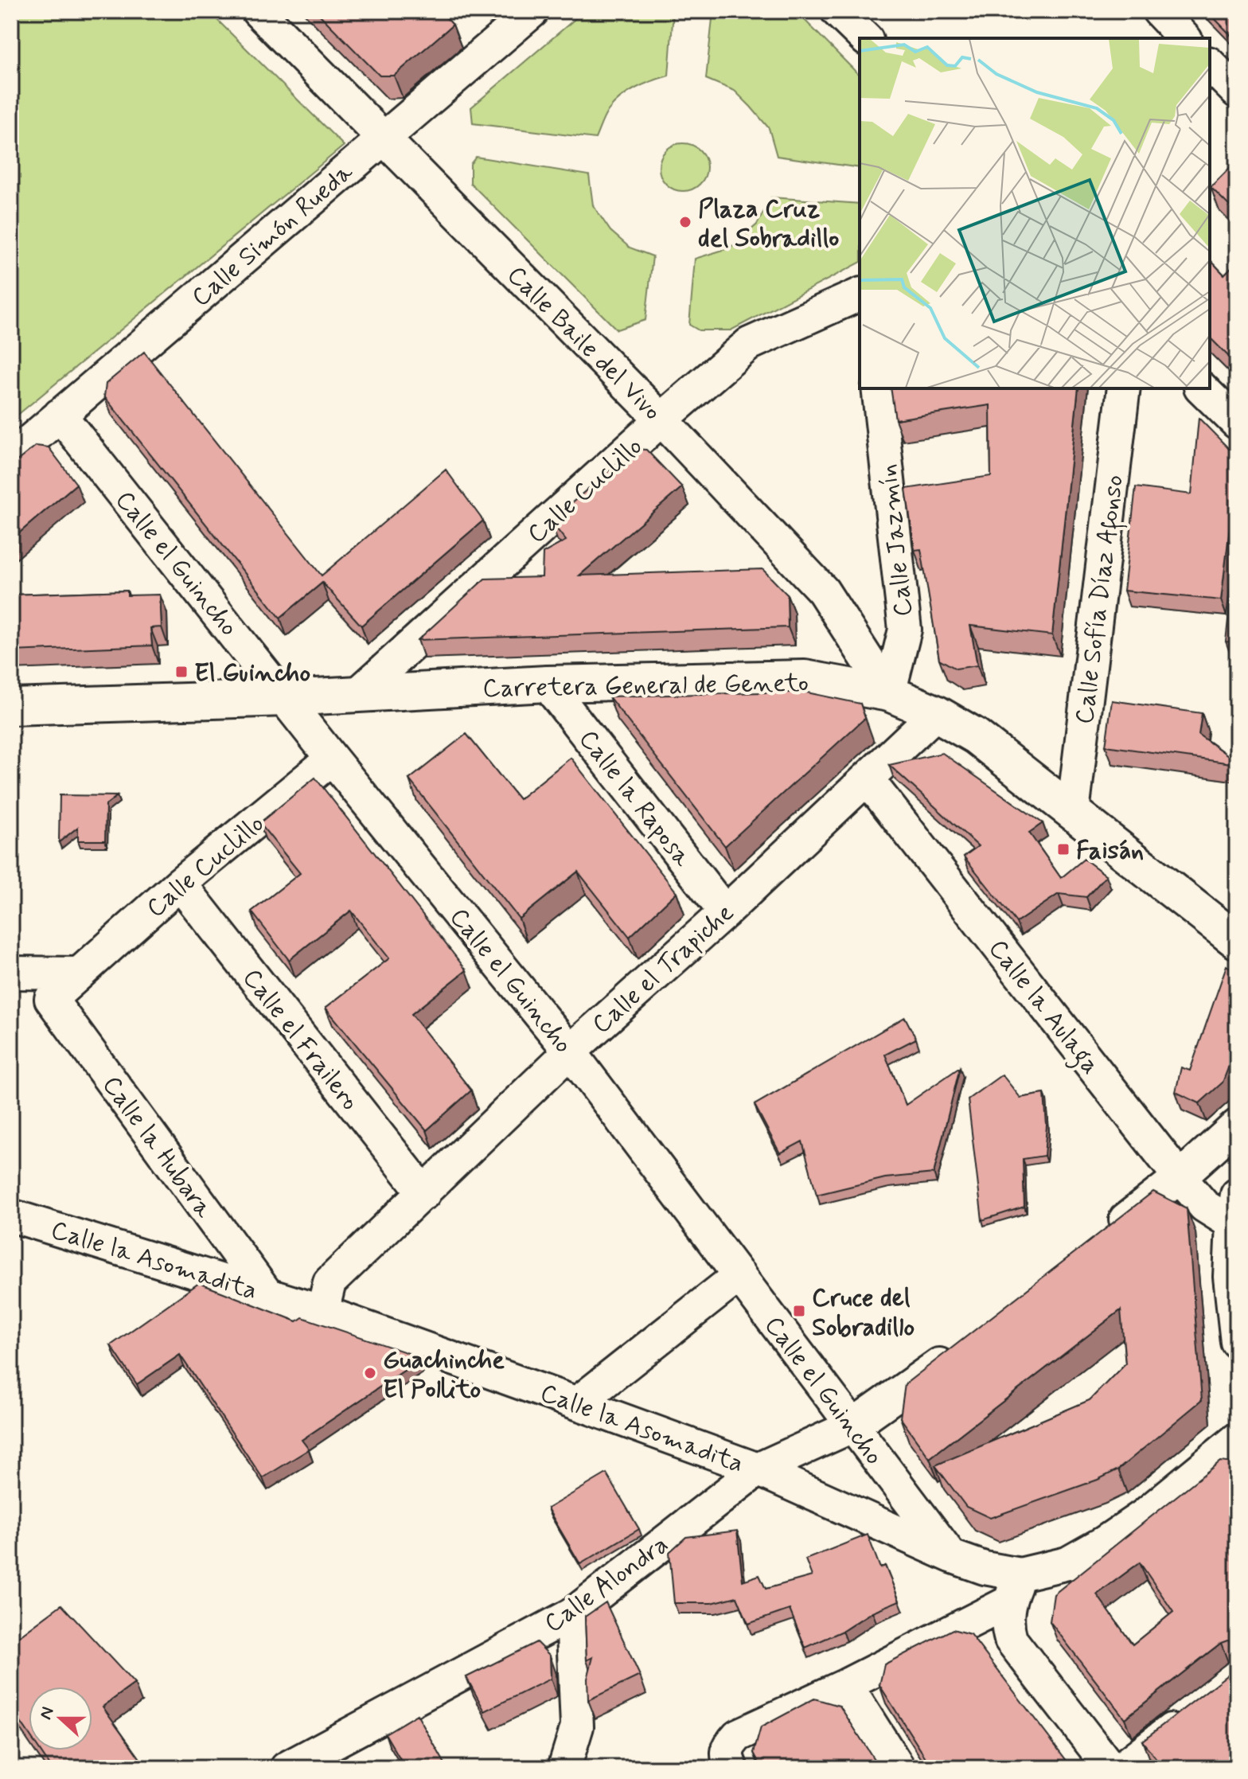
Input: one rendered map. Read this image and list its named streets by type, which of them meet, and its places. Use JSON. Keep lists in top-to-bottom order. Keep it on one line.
{"streets":{"main road":["Carretera General de Geneto"],"street":["Calle Simón Rueda","Calle Baile del Vivo","Calle Cuclillo","Calle Jazmín","Calle el Guincho","Calle Sofía Díaz Afonso","Calle la Raposa","Calle el Trapiche","Calle la Aulaga","Calle el Frailero","Calle la Hubara","Calle la Asomadita","Calle Alondra"]},"crossings":[["Calle Simón Rueda","Calle Baile del Vivo"],["Calle Simón Rueda","Calle el Guincho"],["Calle Baile del Vivo","Calle Cuclillo"],["Calle Baile del Vivo","Calle Jazmín"],["Calle Baile del Vivo","Carretera General de Geneto"],["Calle Cuclillo","Calle el Guincho"],["Calle Cuclillo","Carretera General de Geneto"],["Calle Cuclillo","Calle el Frailero"],["Calle Cuclillo","Calle la Hubara"],["Calle Jazmín","Carretera General de Geneto"],["Calle el Guincho","Carretera General de Geneto"],["Calle el Guincho","Calle el Trapiche"],["Calle el Guincho","Calle la Asomadita"],["Calle el Guincho","Calle Alondra"],["Calle Sofía Díaz Afonso","Carretera General de Geneto"],["Carretera General de Geneto","Calle la Raposa"],["Carretera General de Geneto","Calle el Trapiche"],["Calle la Raposa","Calle el Trapiche"],["Calle el Trapiche","Calle la Aulaga"],["Calle el Trapiche","Calle el Frailero"],["Calle el Trapiche","Calle la Asomadita"],["Calle la Hubara","Calle la Asomadita"],["Calle la Asomadita","Calle Alondra"]],"places":{"other":["Plaza Cruz del Sobradillo","Guachinche El Pollito"],"transit":["El Guincho","Faisán","Cruce del Sobradillo"]},"north":"left"}
